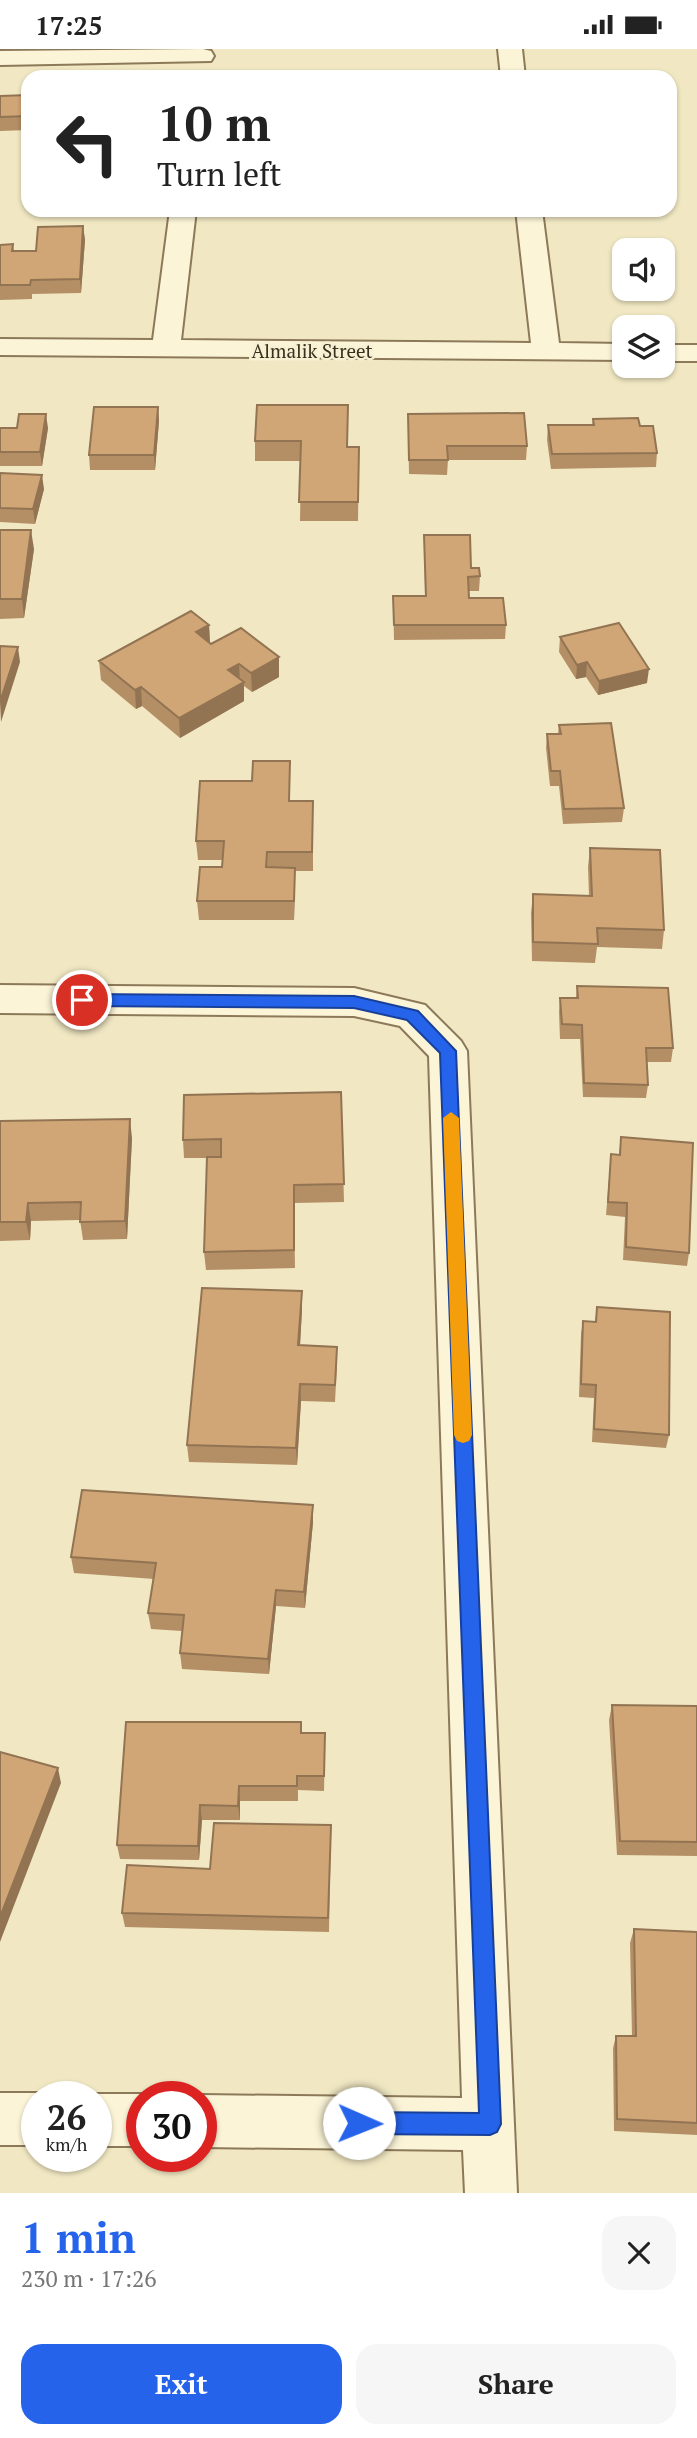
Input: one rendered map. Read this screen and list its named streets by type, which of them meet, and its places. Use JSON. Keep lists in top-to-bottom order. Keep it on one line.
{"streets":{"street":["Almalik Street"]},"page":{"status":"17:25","turn":["10 m","Turn left"],"speed":"26 km/h","limit":"30","heading":["1 min","230 m · 17:26"],"buttons":["Exit","Share"]}}
